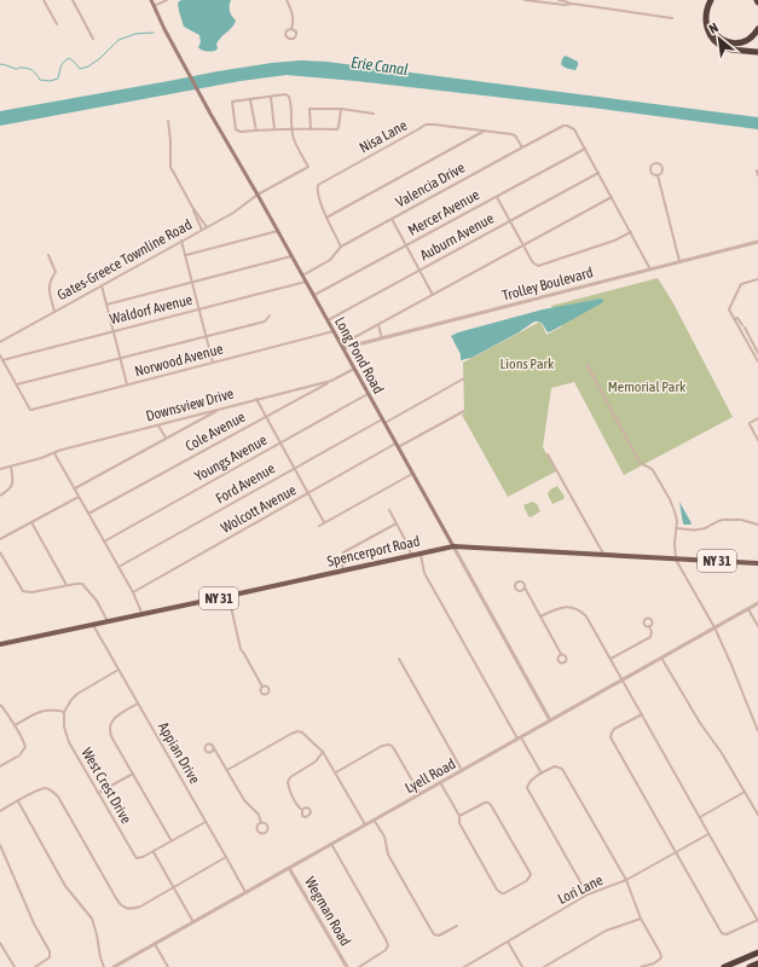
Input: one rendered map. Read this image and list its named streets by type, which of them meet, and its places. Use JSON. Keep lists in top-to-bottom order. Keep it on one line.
{"streets":{"main road":["Long Pond Road","Spencerport Road","NY 31"],"street":["Nisa Lane","Valencia Drive","Mercer Avenue","Auburn Avenue","Gates-Greece Townline Road","Trolley Boulevard","Waldorf Avenue","Norwood Avenue","Downsview Drive","Cole Avenue","Youngs Avenue","Ford Avenue","Wolcott Avenue","Appian Drive","Lyell Road","West Crest Drive","Lori Lane","Wegman Road"]},"crossings":[["Nisa Lane","Valencia Drive"],["Valencia Drive","Mercer Avenue"],["Valencia Drive","Long Pond Road"],["Mercer Avenue","Long Pond Road"],["Auburn Avenue","Long Pond Road"],["Gates-Greece Townline Road","Long Pond Road"],["Trolley Boulevard","Long Pond Road"],["Waldorf Avenue","Long Pond Road"],["Long Pond Road","Norwood Avenue"],["Long Pond Road","Cole Avenue"],["Long Pond Road","Youngs Avenue"],["Long Pond Road","Ford Avenue"],["Long Pond Road","Wolcott Avenue"],["Long Pond Road","Spencerport Road"],["Long Pond Road","Lyell Road"],["Downsview Drive","Cole Avenue"],["Spencerport Road","Appian Drive"],["Appian Drive","Lyell Road"],["Appian Drive","West Crest Drive"],["Lyell Road","Wegman Road"]],"water":["Erie Canal"],"parks":["Lions Park","Memorial Park"],"north":"top left"}
